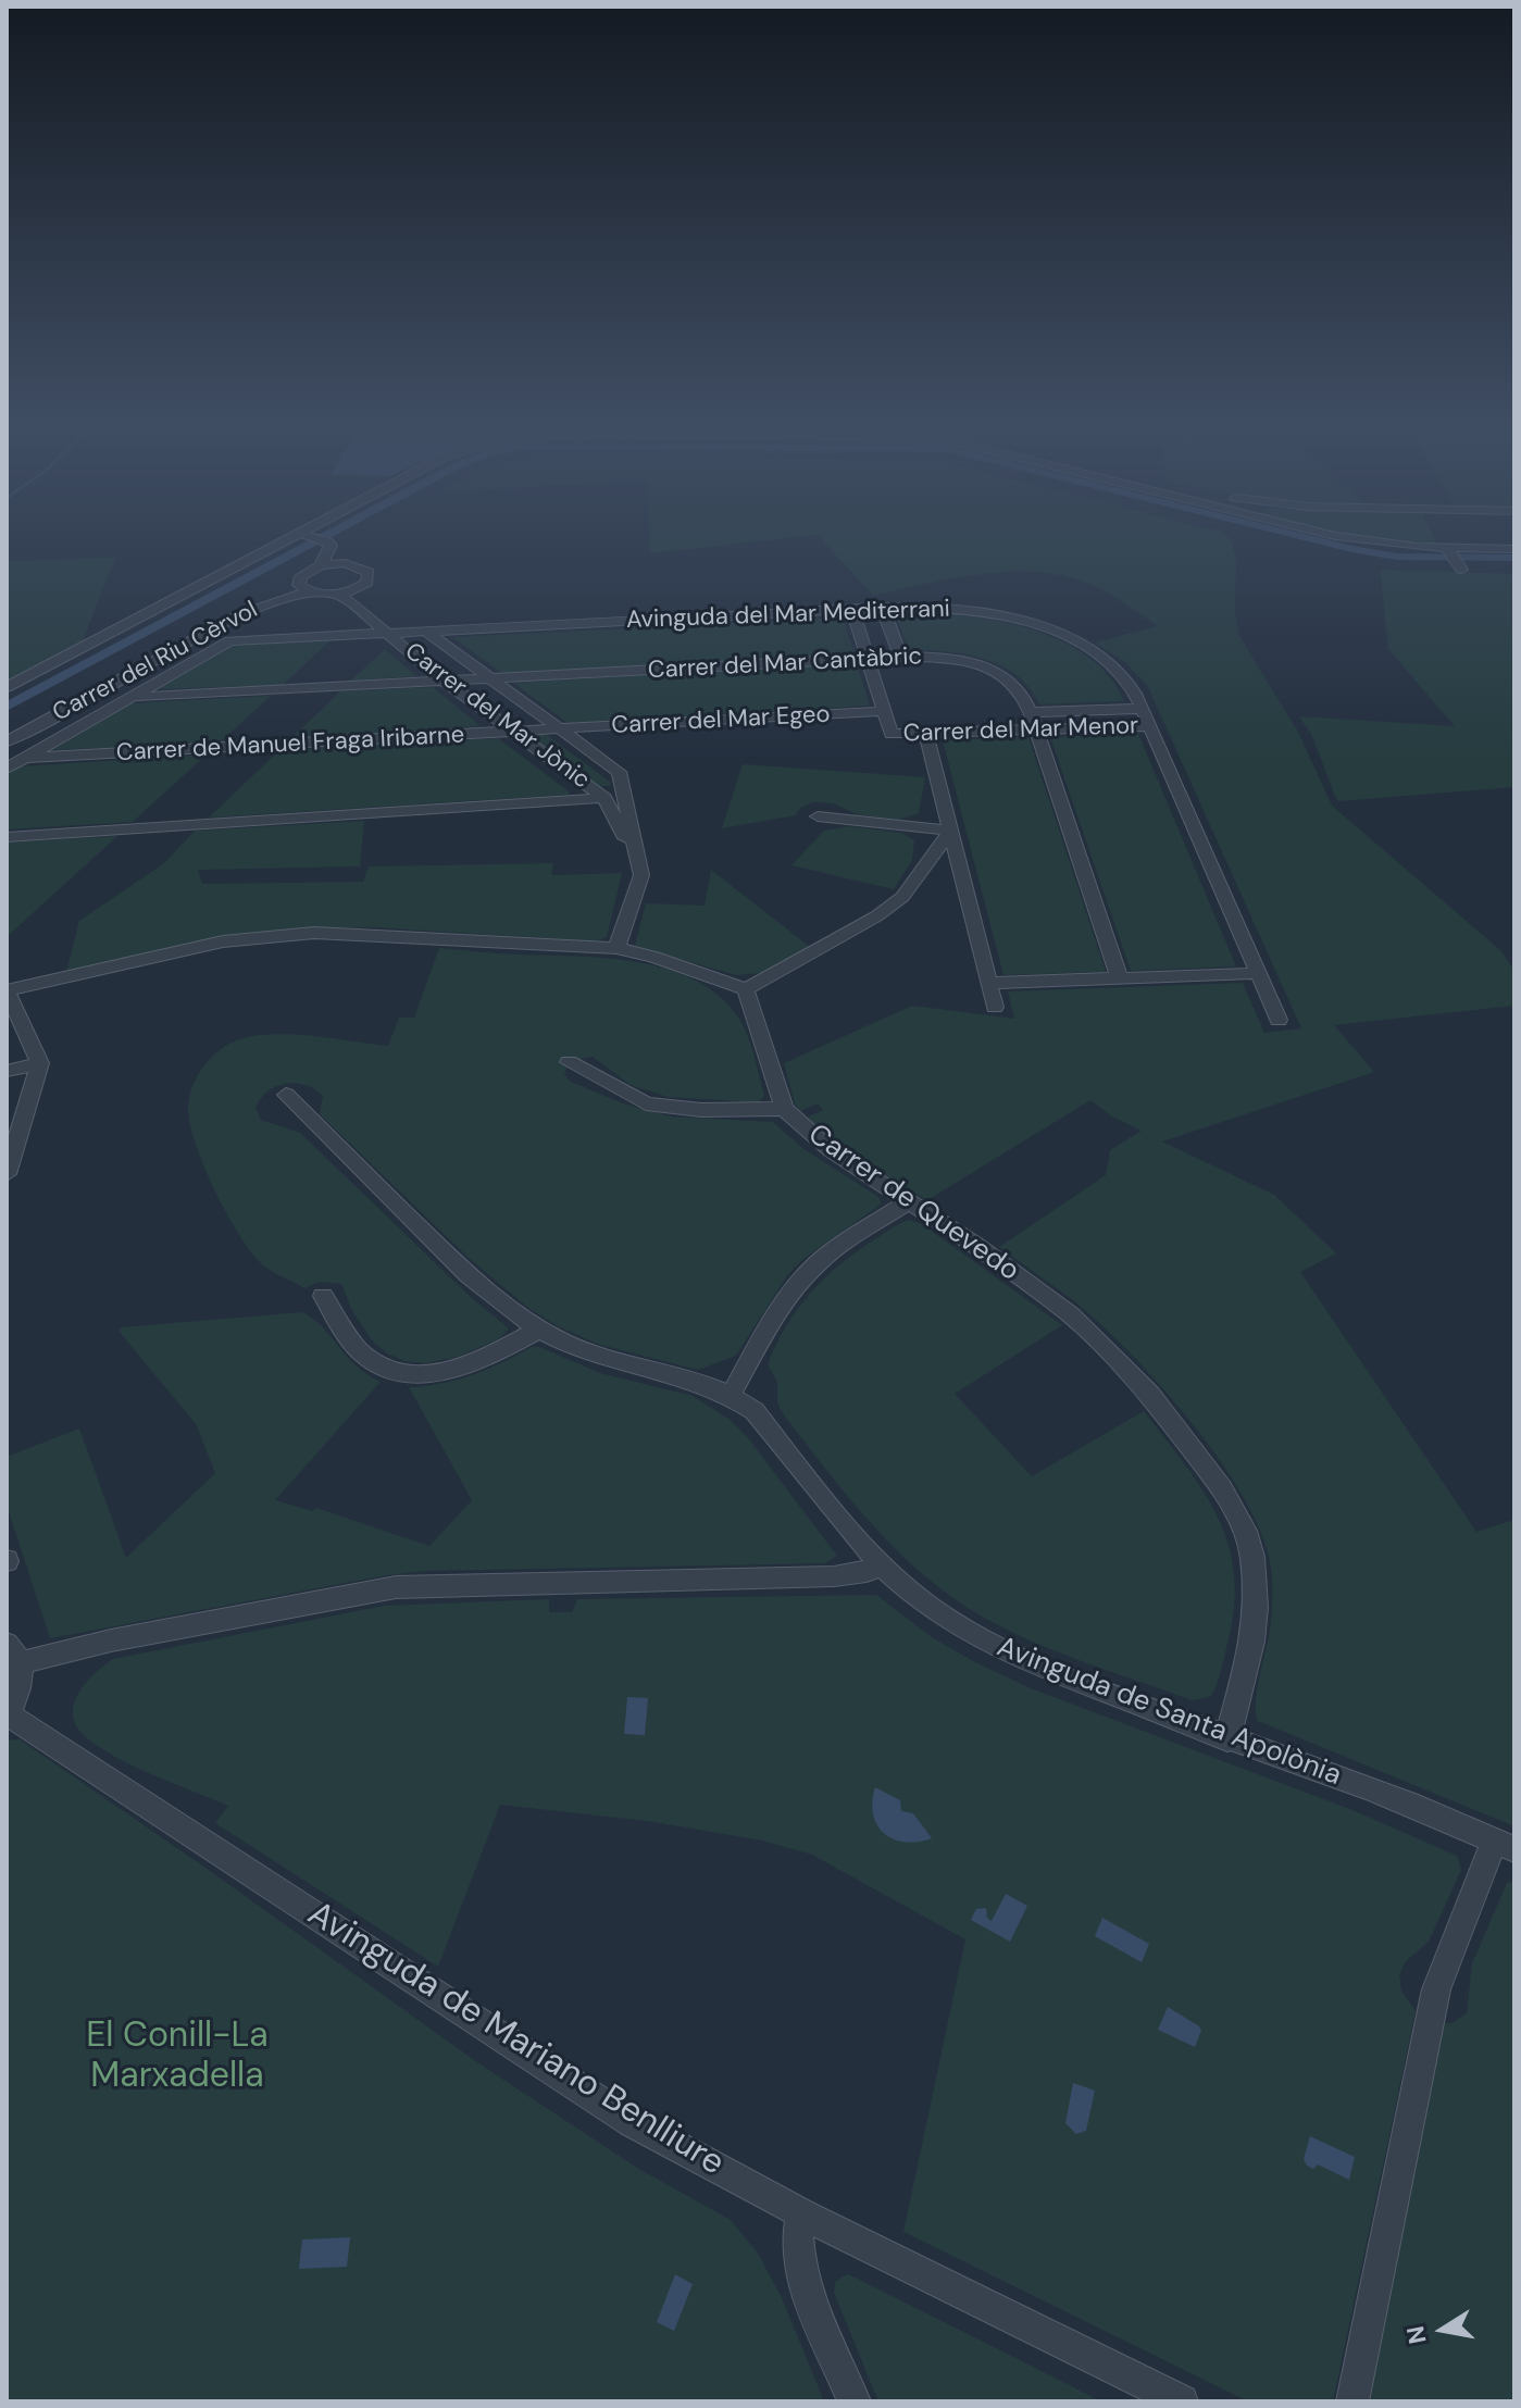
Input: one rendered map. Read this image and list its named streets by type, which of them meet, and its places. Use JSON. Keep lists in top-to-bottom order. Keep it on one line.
{"streets":{"street":["Avinguda del Mar Mediterrani","Carrer del Riu Cèrvol","Carrer del Mar Cantàbric","Carrer del Mar Jònic","Carrer del Mar Egeo","Carrer del Mar Menor","Carrer de Manuel Fraga Iribarne","Carrer de Quevedo","Avinguda de Santa Apolònia","Avinguda de Mariano Benlliure"]},"crossings":[["Avinguda del Mar Mediterrani","Carrer del Mar Cantàbric"],["Avinguda del Mar Mediterrani","Carrer del Mar Jònic"],["Avinguda del Mar Mediterrani","Carrer del Mar Menor"],["Avinguda del Mar Mediterrani","Carrer de Manuel Fraga Iribarne"],["Carrer del Mar Cantàbric","Carrer del Mar Jònic"],["Carrer del Mar Cantàbric","Carrer del Mar Menor"],["Carrer del Mar Jònic","Carrer del Mar Egeo"],["Carrer del Mar Jònic","Carrer de Manuel Fraga Iribarne"],["Carrer del Mar Egeo","Carrer del Mar Menor"],["Carrer del Mar Egeo","Carrer de Manuel Fraga Iribarne"],["Carrer de Quevedo","Avinguda de Santa Apolònia"]],"parks":["El Conill-La Marxadella"],"north":"left"}
